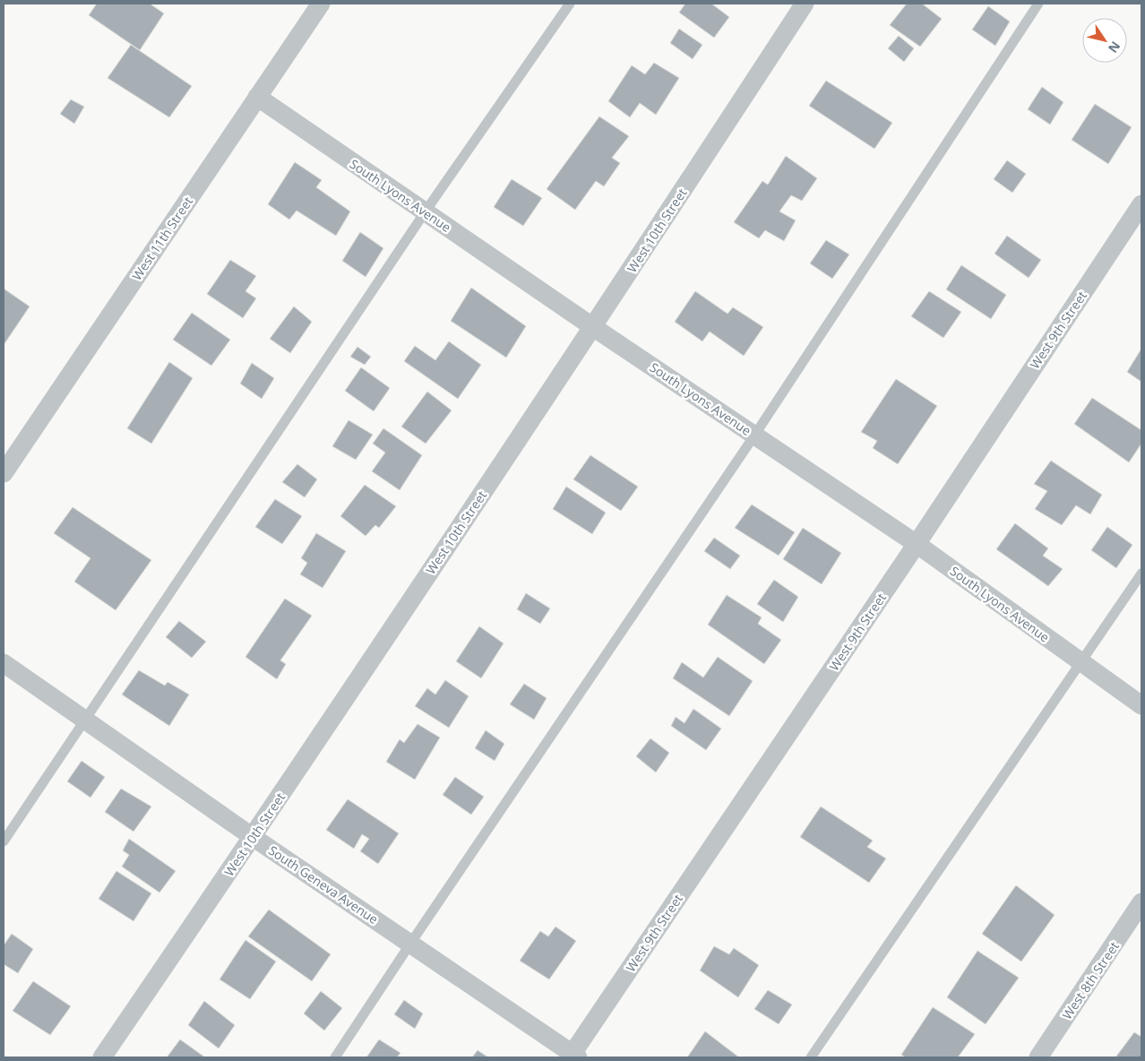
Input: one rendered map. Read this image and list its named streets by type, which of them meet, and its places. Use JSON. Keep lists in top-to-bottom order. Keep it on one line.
{"streets":{"street":["South Lyons Avenue","West 10th Street","West 11th Street","West 9th Street","South Geneva Avenue","West 8th Street"]},"crossings":[["South Lyons Avenue","West 10th Street"],["South Lyons Avenue","West 11th Street"],["South Lyons Avenue","West 9th Street"],["West 10th Street","South Geneva Avenue"],["West 9th Street","South Geneva Avenue"]],"north":"bottom right"}
